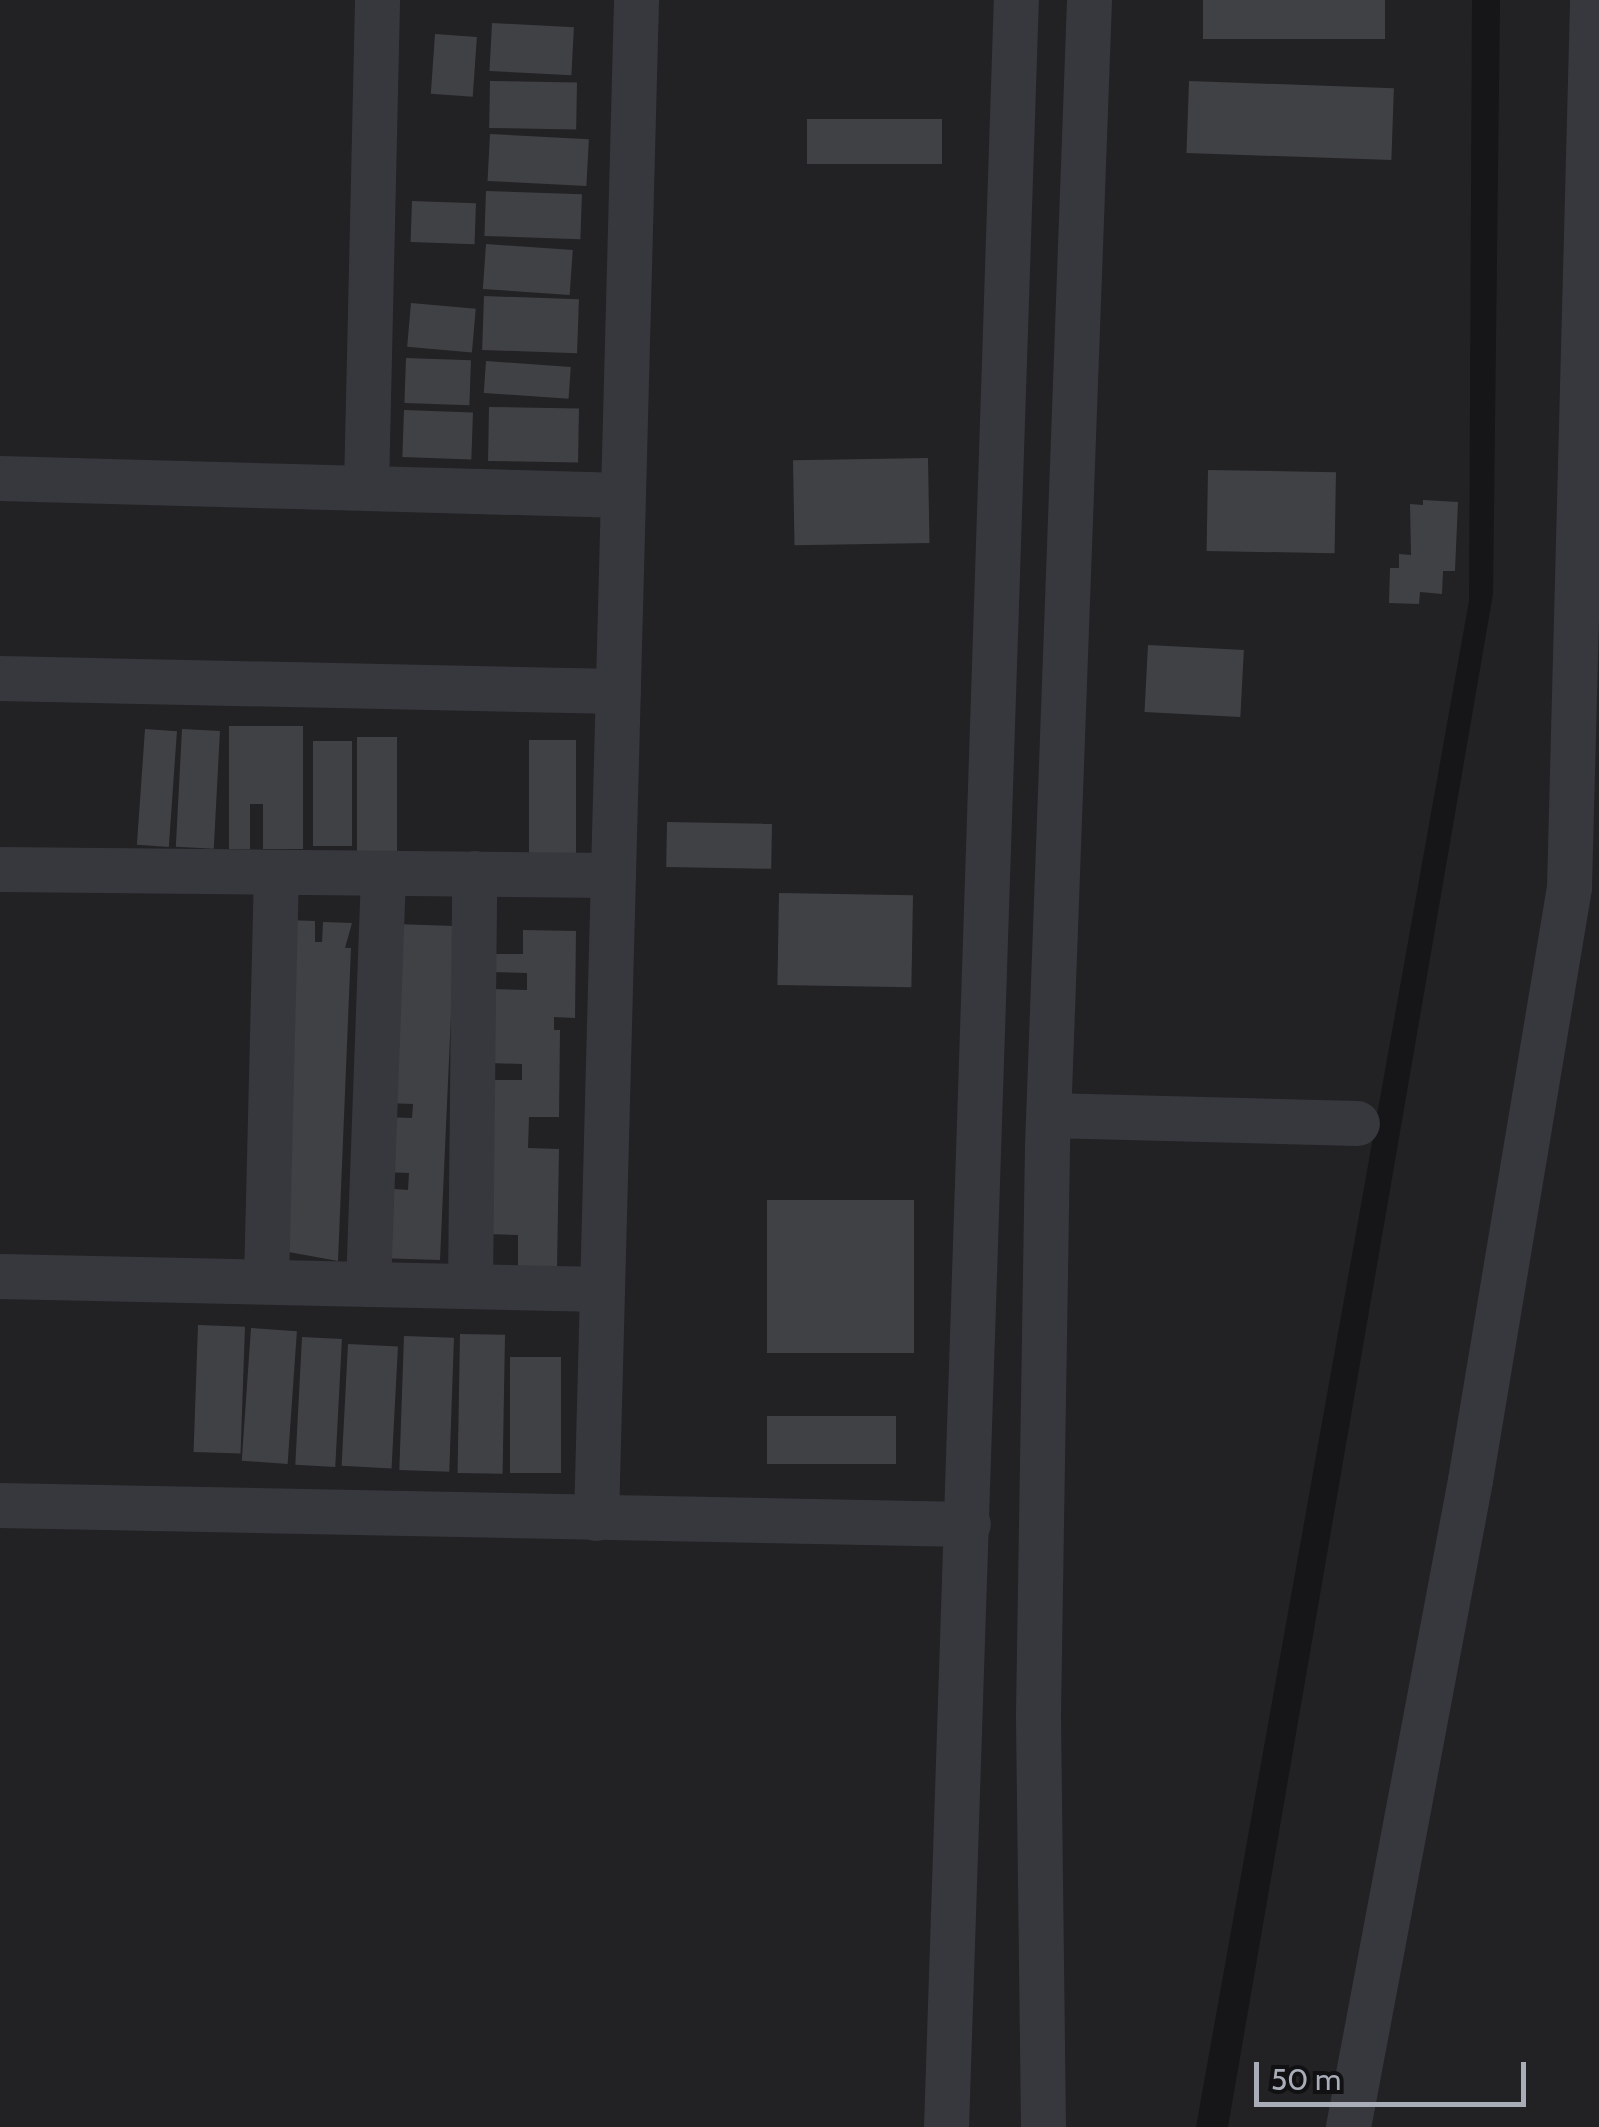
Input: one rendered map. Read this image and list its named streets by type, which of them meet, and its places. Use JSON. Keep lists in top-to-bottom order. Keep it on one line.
{"scale_bar":"50 m"}
